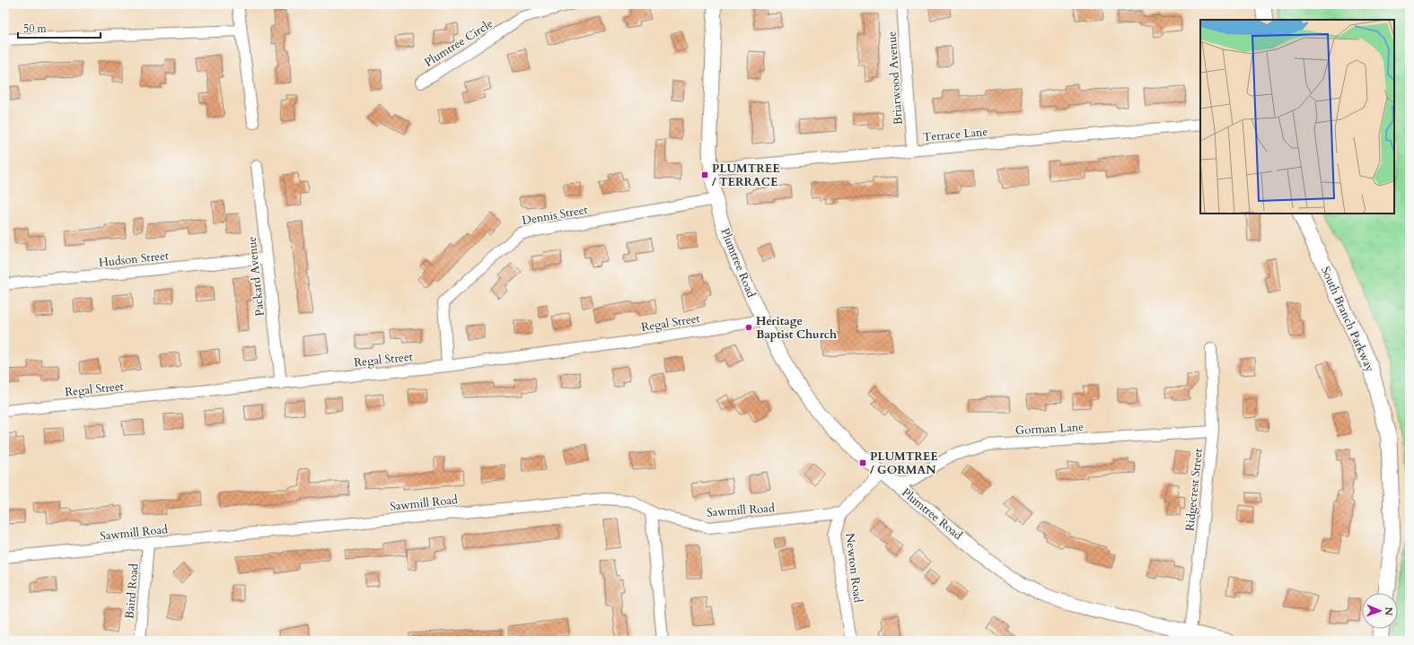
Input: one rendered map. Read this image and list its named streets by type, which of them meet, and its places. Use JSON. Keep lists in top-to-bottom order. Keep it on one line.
{"streets":{"main road":["South Branch Parkway"],"street":["Plumtree Circle","Briarwood Avenue","Terrace Lane","Dennis Street","Hudson Street","Plumtree Road","Packard Avenue","Regal Street","Gorman Lane","Ridgecrest Street","Sawmill Road","Newton Road","Baird Road"]},"crossings":[["Briarwood Avenue","Terrace Lane"],["Terrace Lane","Plumtree Road"],["Dennis Street","Plumtree Road"],["Dennis Street","Regal Street"],["Hudson Street","Packard Avenue"],["Plumtree Road","Regal Street"],["Plumtree Road","Gorman Lane"],["Plumtree Road","Ridgecrest Street"],["Packard Avenue","Regal Street"],["Gorman Lane","Ridgecrest Street"],["Sawmill Road","Newton Road"],["Sawmill Road","Baird Road"]],"places":{"transit":["PLUMTREE / TERRACE","PLUMTREE / GORMAN"],"other":["Heritage Baptist Church"]},"scale_bar":"50 m","north":"right"}
